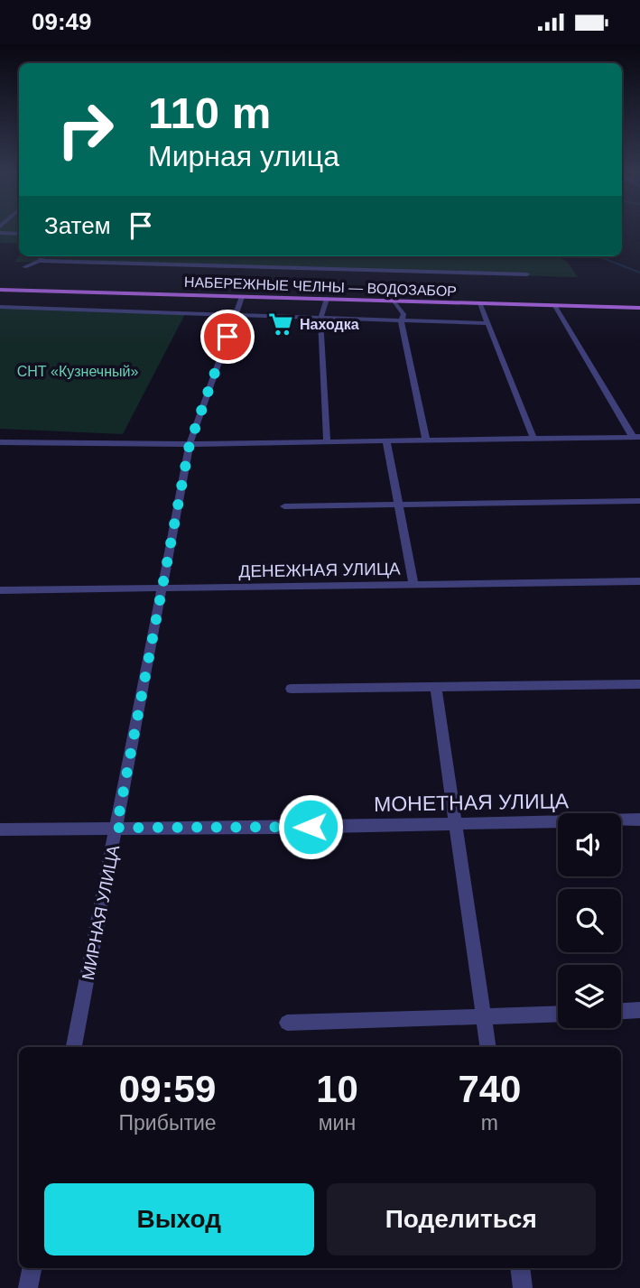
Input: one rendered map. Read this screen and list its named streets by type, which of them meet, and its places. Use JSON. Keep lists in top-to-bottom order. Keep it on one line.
{"streets":{"main road":["НАБЕРЕЖНЫЕ ЧЕЛНЫ — ВОДОЗАБОР"],"street":["ДЕНЕЖНАЯ УЛИЦА","МОНЕТНАЯ УЛИЦА","МИРНАЯ УЛИЦА"]},"crossings":[["НАБЕРЕЖНЫЕ ЧЕЛНЫ — ВОДОЗАБОР","МИРНАЯ УЛИЦА"],["ДЕНЕЖНАЯ УЛИЦА","МИРНАЯ УЛИЦА"],["МОНЕТНАЯ УЛИЦА","МИРНАЯ УЛИЦА"]],"parks":["СНТ «Кузнечный»"],"places":{"supermarket":["Находка"]},"page":{"status":"09:49","turn":["110 m","Мирная улица"],"then":"Затем","eta":["09:59","Прибытие","10","мин","740","m"],"buttons":["Выход","Поделиться"]}}
